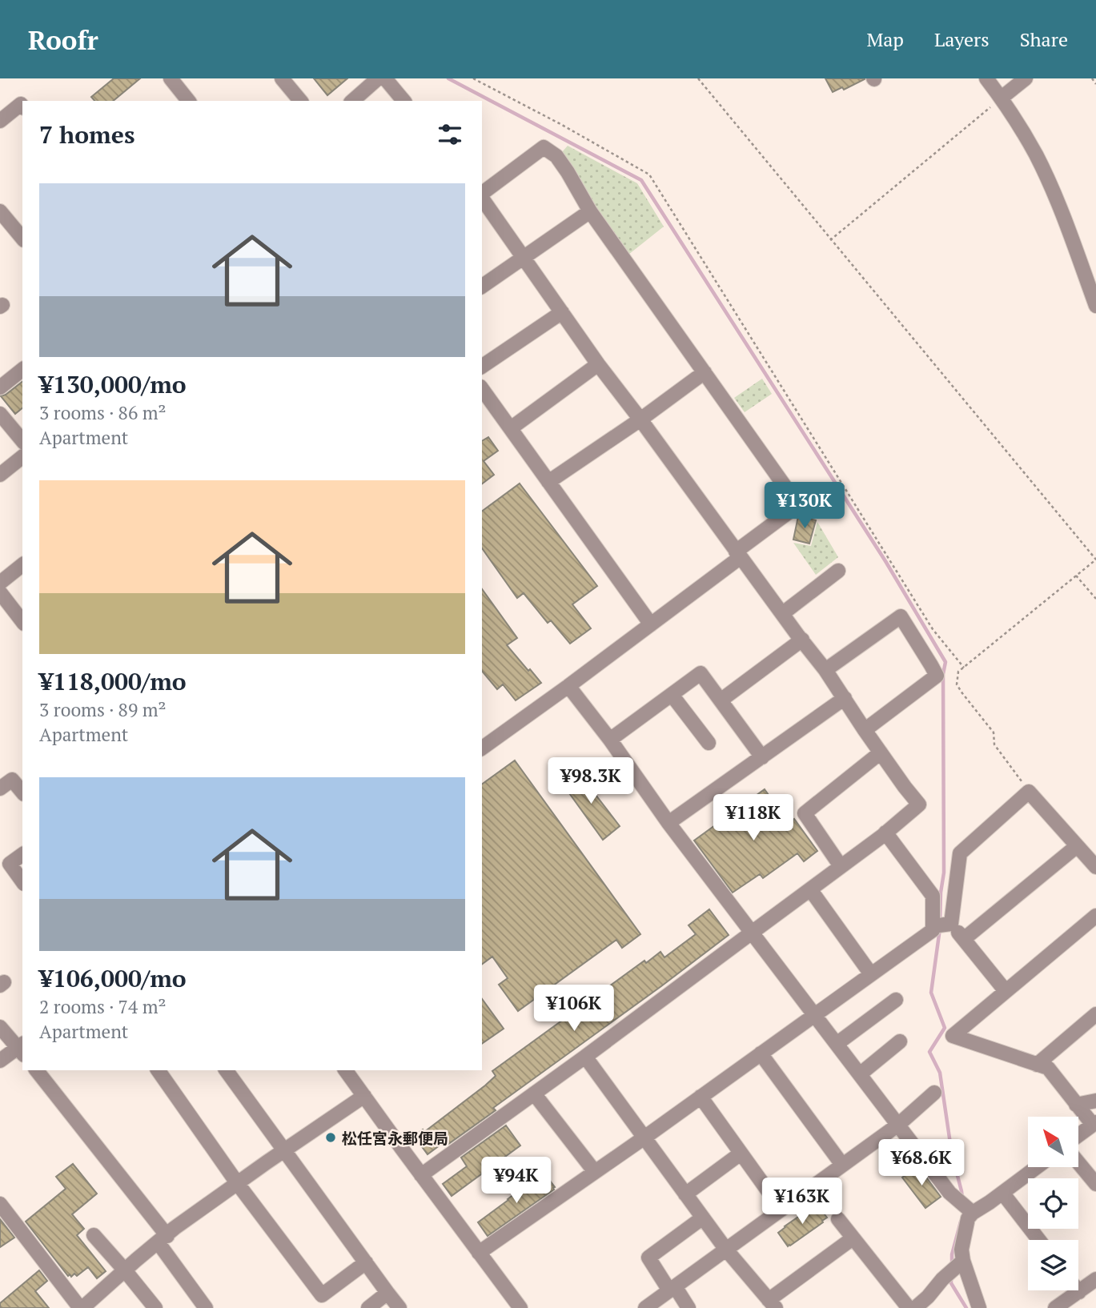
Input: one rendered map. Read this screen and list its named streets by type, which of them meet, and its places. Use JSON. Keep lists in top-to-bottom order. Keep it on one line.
{"places":["松任宮永郵便局"],"north":"top left","page":{"header":"Roofr","nav":["Map","Layers","Share"],"heading":"7 homes","list":[{"name":"¥130,000/mo","note":"3 rooms · 86 m² · Apartment"},{"name":"¥118,000/mo","note":"3 rooms · 89 m² · Apartment"},{"name":"¥106,000/mo","note":"2 rooms · 74 m² · Apartment"}],"price":["¥130K","¥98.3K","¥118K","¥106K","¥68.6K","¥94K","¥163K"]}}
